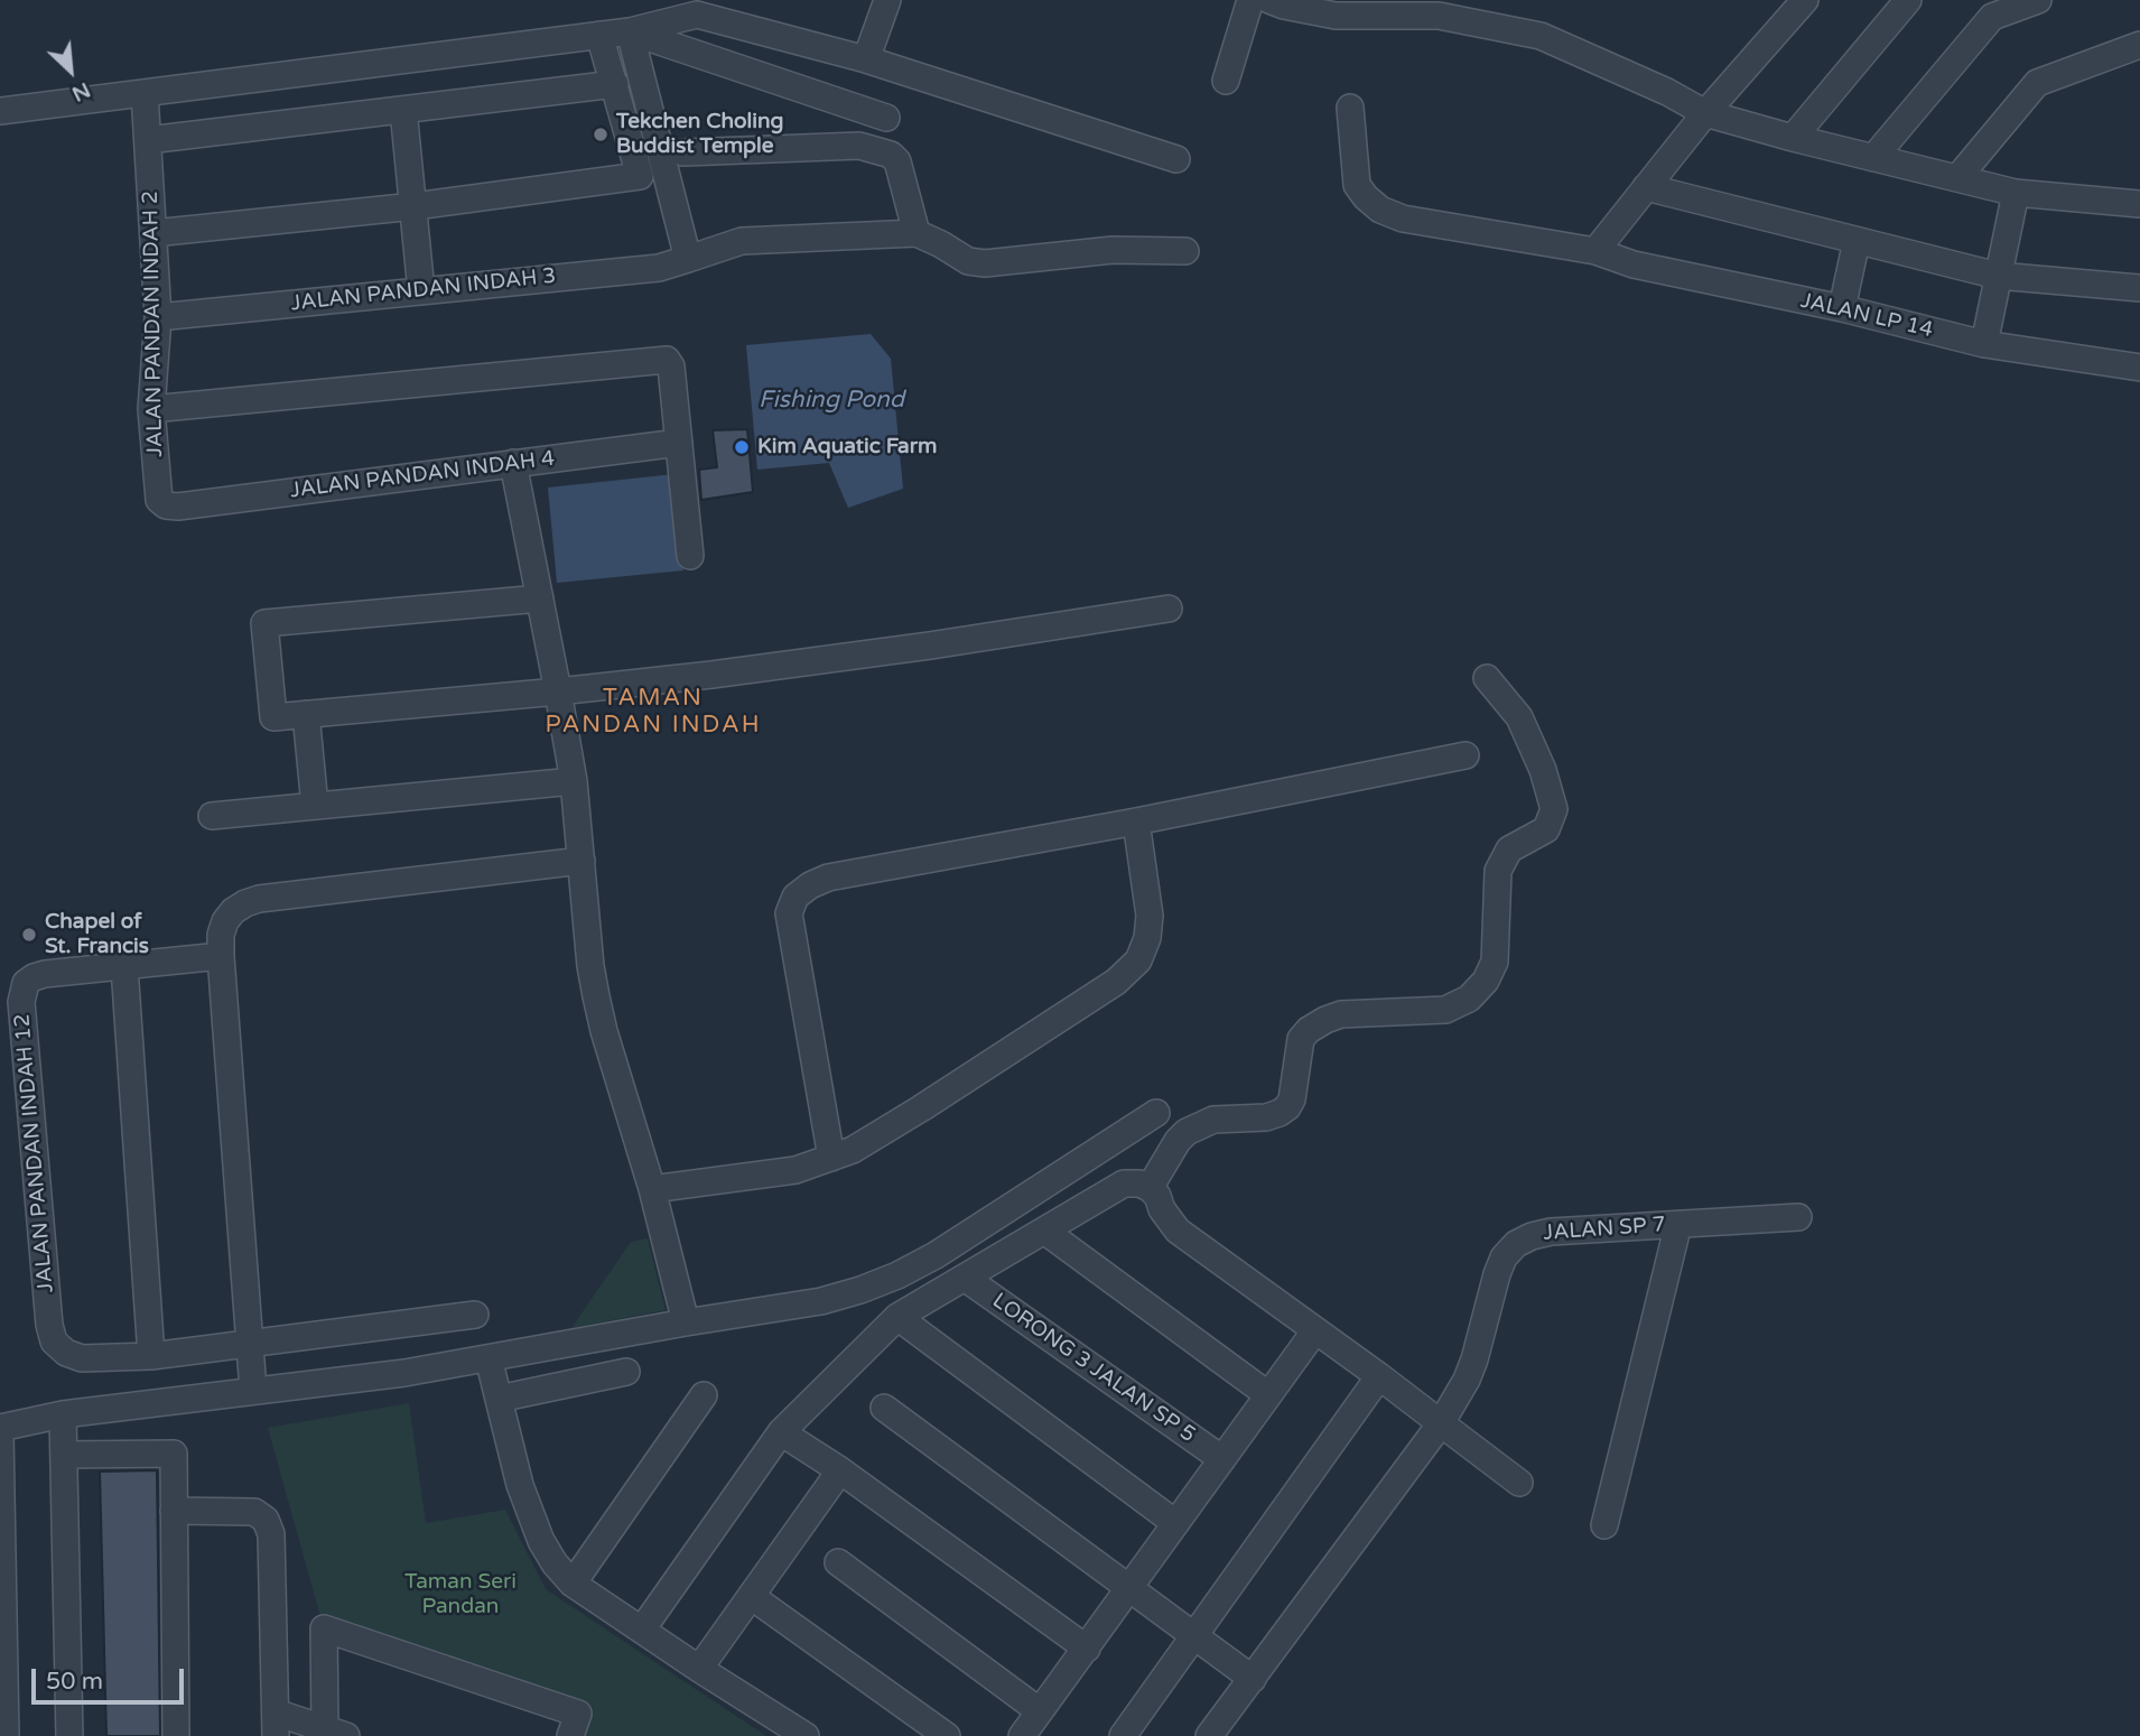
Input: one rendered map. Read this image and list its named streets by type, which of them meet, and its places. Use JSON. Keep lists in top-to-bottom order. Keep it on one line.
{"streets":{"street":["JALAN PANDAN INDAH 3","JALAN LP 14","JALAN PANDAN INDAH 2","JALAN PANDAN INDAH 4","JALAN PANDAN INDAH 12","JALAN SP 7","LORONG 3 JALAN SP 5"]},"crossings":[["JALAN PANDAN INDAH 3","JALAN PANDAN INDAH 2"],["JALAN PANDAN INDAH 2","JALAN PANDAN INDAH 4"]],"districts":["TAMAN PANDAN INDAH"],"water":["Fishing Pond"],"parks":["Taman Seri Pandan"],"places":["Tekchen Choling Buddist Temple","Kim Aquatic Farm","Chapel of St. Francis"],"scale_bar":"50 m","north":"bottom right"}
